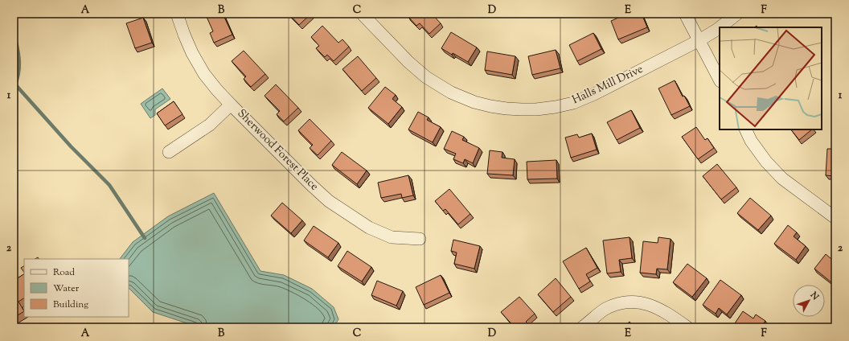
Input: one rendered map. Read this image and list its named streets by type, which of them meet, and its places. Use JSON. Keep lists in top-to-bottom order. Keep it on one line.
{"streets":{"street":["Halls Mill Drive","Sherwood Forest Place"]},"legend":["Road","Water","Building"],"north":"top right","grid":{"columns":["A","B","C","D","E","F"],"rows":["1","2"]}}
